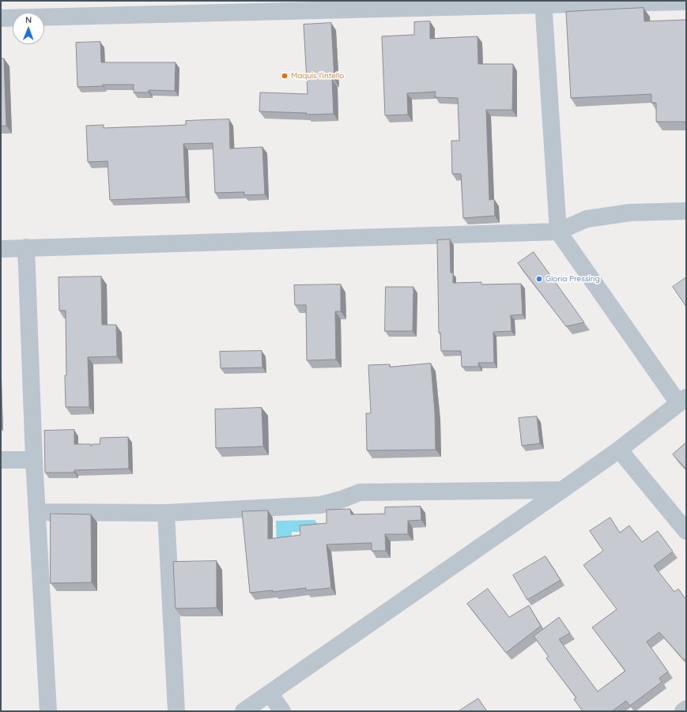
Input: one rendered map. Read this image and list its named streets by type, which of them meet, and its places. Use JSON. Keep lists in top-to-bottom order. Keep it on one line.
{"places":["Maquis l'intello","Gloria Pressing"],"north":"top"}
